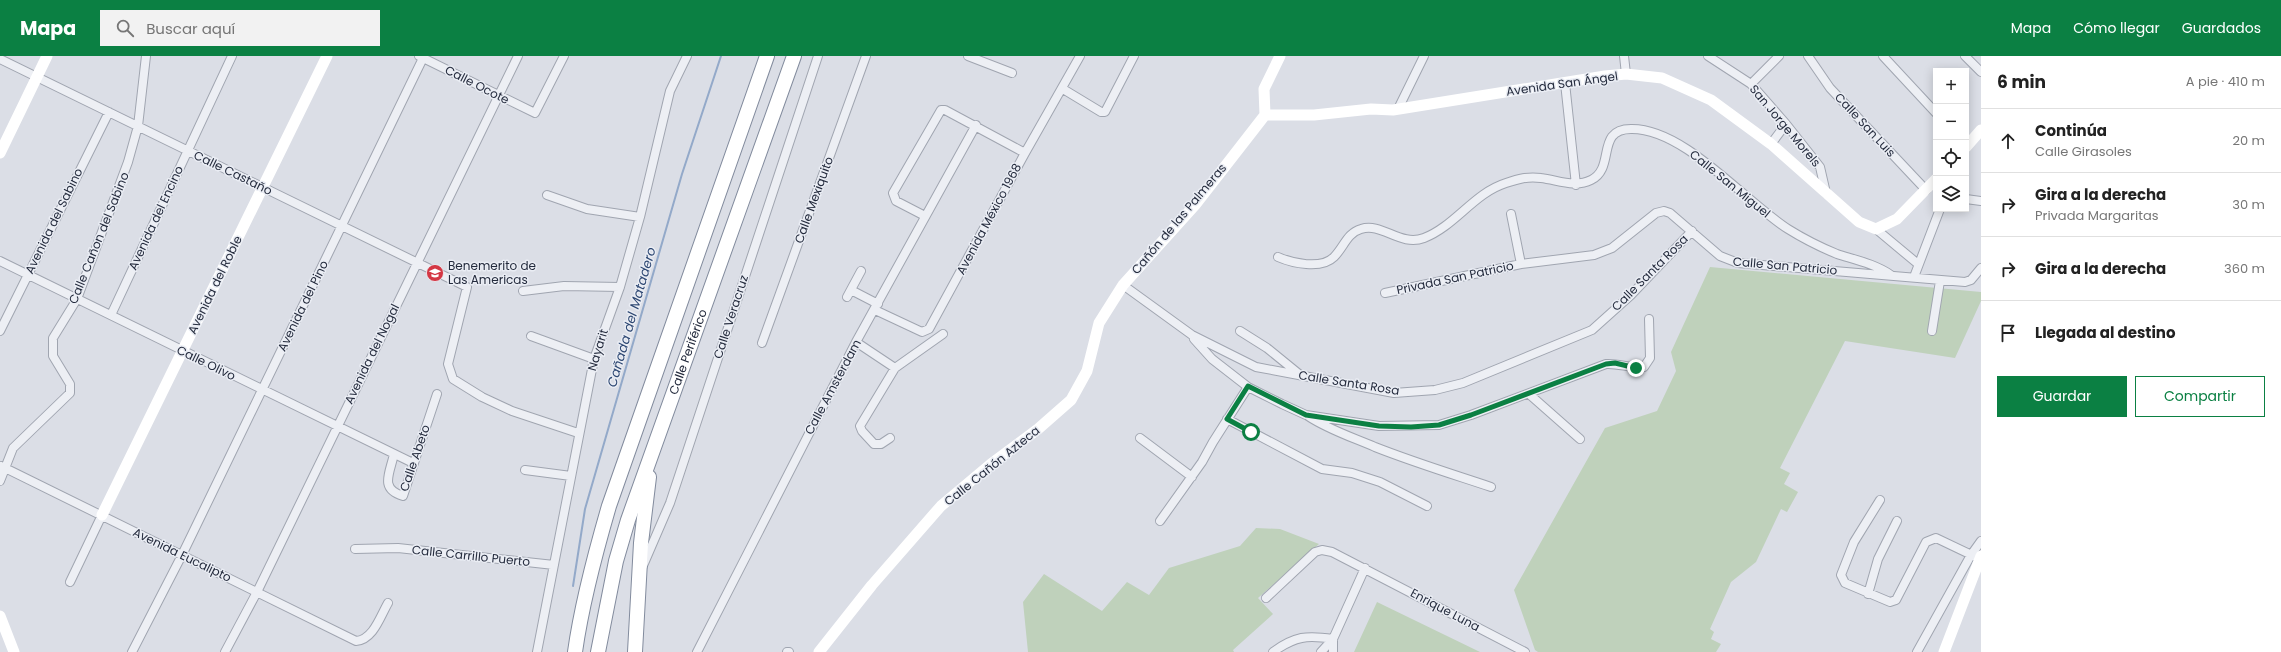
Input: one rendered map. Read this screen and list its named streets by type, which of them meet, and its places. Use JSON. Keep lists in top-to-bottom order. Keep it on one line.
{"streets":{"highway":["Calle Periférico"],"street":["Avenida San Ángel","Calle Ocote","Calle San Luis","San Jorge Morels","Calle Castaño","Calle San Miguel","Calle Mexiquito","Avenida del Encino","Avenida México 1968","Cañón de las Palmeras","Avenida del Sabino","Calle Cañon del Sabino","Calle San Patricio","Calle Santa Rosa","Privada San Patricio","Avenida del Roble","Avenida del Pino","Calle Veracruz","Nayarit","Avenida del Nogal","Calle Olivo","Calle Amsterdam","Calle Abeto","Calle Cañón Azteca","Avenida Eucalipto","Calle Carrillo Puerto","Enrique Luna"]},"crossings":[["Avenida San Ángel","San Jorge Morels"],["Avenida San Ángel","Cañón de las Palmeras"],["Calle Ocote","Avenida del Pino"],["Calle Ocote","Avenida del Nogal"],["Calle Castaño","Avenida del Encino"],["Calle Castaño","Avenida del Sabino"],["Calle Castaño","Calle Cañon del Sabino"],["Calle Castaño","Avenida del Roble"],["Calle Castaño","Avenida del Pino"],["Calle Castaño","Nayarit"],["Calle Castaño","Avenida del Nogal"],["Calle San Miguel","Calle San Patricio"],["Avenida del Encino","Calle Olivo"],["Avenida México 1968","Calle Amsterdam"],["Cañón de las Palmeras","Calle Santa Rosa"],["Cañón de las Palmeras","Calle Cañón Azteca"],["Avenida del Sabino","Calle Olivo"],["Calle Cañon del Sabino","Calle Olivo"],["Calle Cañon del Sabino","Avenida Eucalipto"],["Calle San Patricio","Calle Santa Rosa"],["Calle San Patricio","Privada San Patricio"],["Calle Santa Rosa","Calle Cañón Azteca"],["Avenida del Roble","Calle Olivo"],["Avenida del Roble","Avenida Eucalipto"],["Avenida del Pino","Calle Olivo"],["Avenida del Pino","Avenida Eucalipto"],["Nayarit","Calle Carrillo Puerto"],["Avenida del Nogal","Calle Olivo"],["Avenida del Nogal","Avenida Eucalipto"],["Calle Olivo","Calle Abeto"]],"water":["Cañada del Matadero"],"places":{"school or university":["Benemerito de Las Americas"]},"page":{"header":"Mapa","search":"Buscar aquí","nav":["Mapa","Cómo llegar","Guardados"],"heading":["6 min","A pie · 410 m"],"map_buttons":["+","−"],"list":[["Continúa","Calle Girasoles","20 m"],["Gira a la derecha","Privada Margaritas","30 m"],["Gira a la derecha","360 m"],"Llegada al destino"],"buttons":["Guardar","Compartir"]}}
